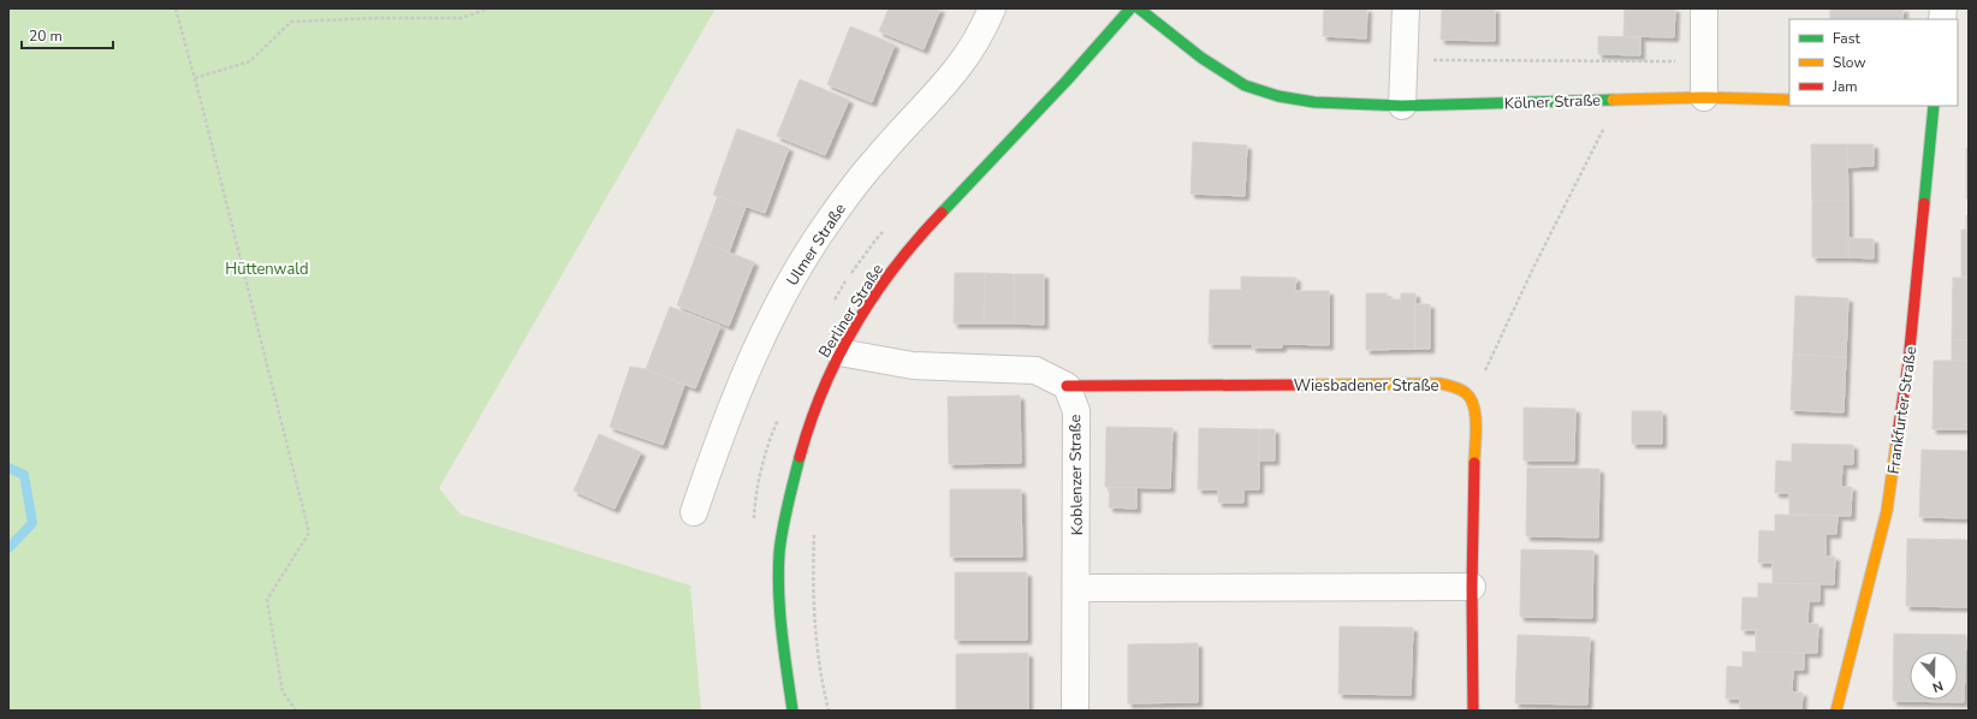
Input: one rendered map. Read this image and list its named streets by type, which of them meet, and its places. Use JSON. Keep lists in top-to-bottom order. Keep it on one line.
{"streets":{"street":["Kölner Straße","Ulmer Straße","Berliner Straße","Wiesbadener Straße","Frankfurter Straße","Koblenzer Straße"]},"crossings":[["Wiesbadener Straße","Koblenzer Straße"]],"parks":["Hüttenwald"],"legend":["Fast","Slow","Jam"],"scale_bar":"20 m","north":"bottom"}
